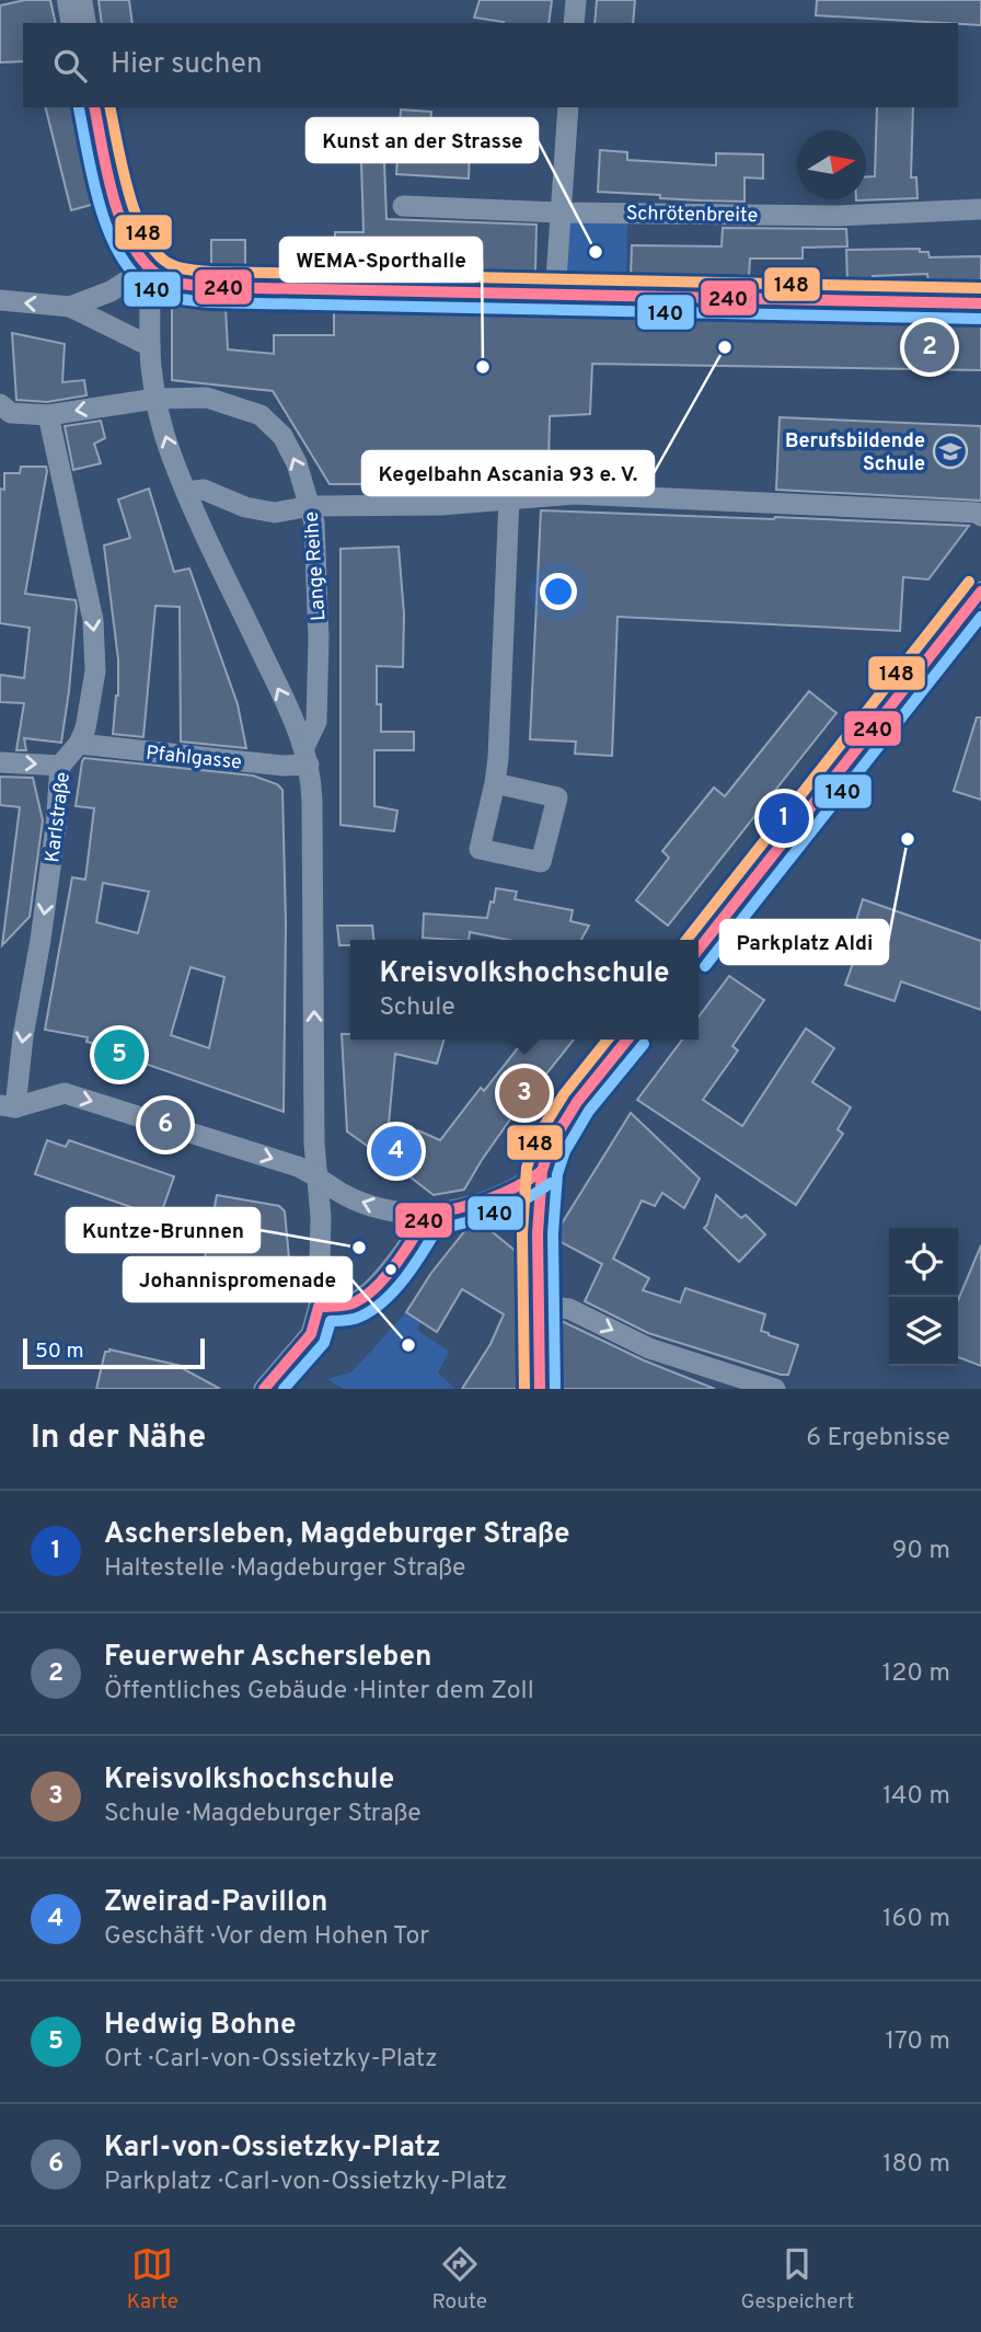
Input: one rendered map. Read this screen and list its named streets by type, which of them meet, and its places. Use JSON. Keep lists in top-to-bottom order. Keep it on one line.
{"streets":{"street":["Schrötenbreite","Lange Reihe","Pfahlgasse","Karlstraße"]},"crossings":[["Lange Reihe","Pfahlgasse"],["Pfahlgasse","Karlstraße"]],"one_way":["Lange Reihe","Karlstraße"],"places":{"other":["Kunst an der Strasse","Kegelbahn Ascania 93 e. V.","WEMA-Sporthalle","Parkplatz Aldi","Kuntze-Brunnen","Johannispromenade"],"school or university":["Berufsbildende Schule"]},"lines":["transit line 240","transit line 148","transit line 140"],"scale_bar":"50 m","north":"right","page":{"search":"Hier suchen","pins":["2","1","5","3","6","4"],"popup":["Kreisvolkshochschule","Schule"],"scale":"50 m","heading":["In der Nähe","6 Ergebnisse"],"list":[{"mark":"1","name":"Aschersleben, Magdeburger Straße","note":"Haltestelle · Magdeburger Straße","value":"90 m"},{"mark":"2","name":"Feuerwehr Aschersleben","note":"Öffentliches Gebäude · Hinter dem Zoll","value":"120 m"},{"mark":"3","name":"Kreisvolkshochschule","note":"Schule · Magdeburger Straße","value":"140 m"},{"mark":"4","name":"Zweirad-Pavillon","note":"Geschäft · Vor dem Hohen Tor","value":"160 m"},{"mark":"5","name":"Hedwig Bohne","note":"Ort · Carl-von-Ossietzky-Platz","value":"170 m"},{"mark":"6","name":"Karl-von-Ossietzky-Platz","note":"Parkplatz · Carl-von-Ossietzky-Platz","value":"180 m"}],"nav":["Karte","Route","Gespeichert"]}}
